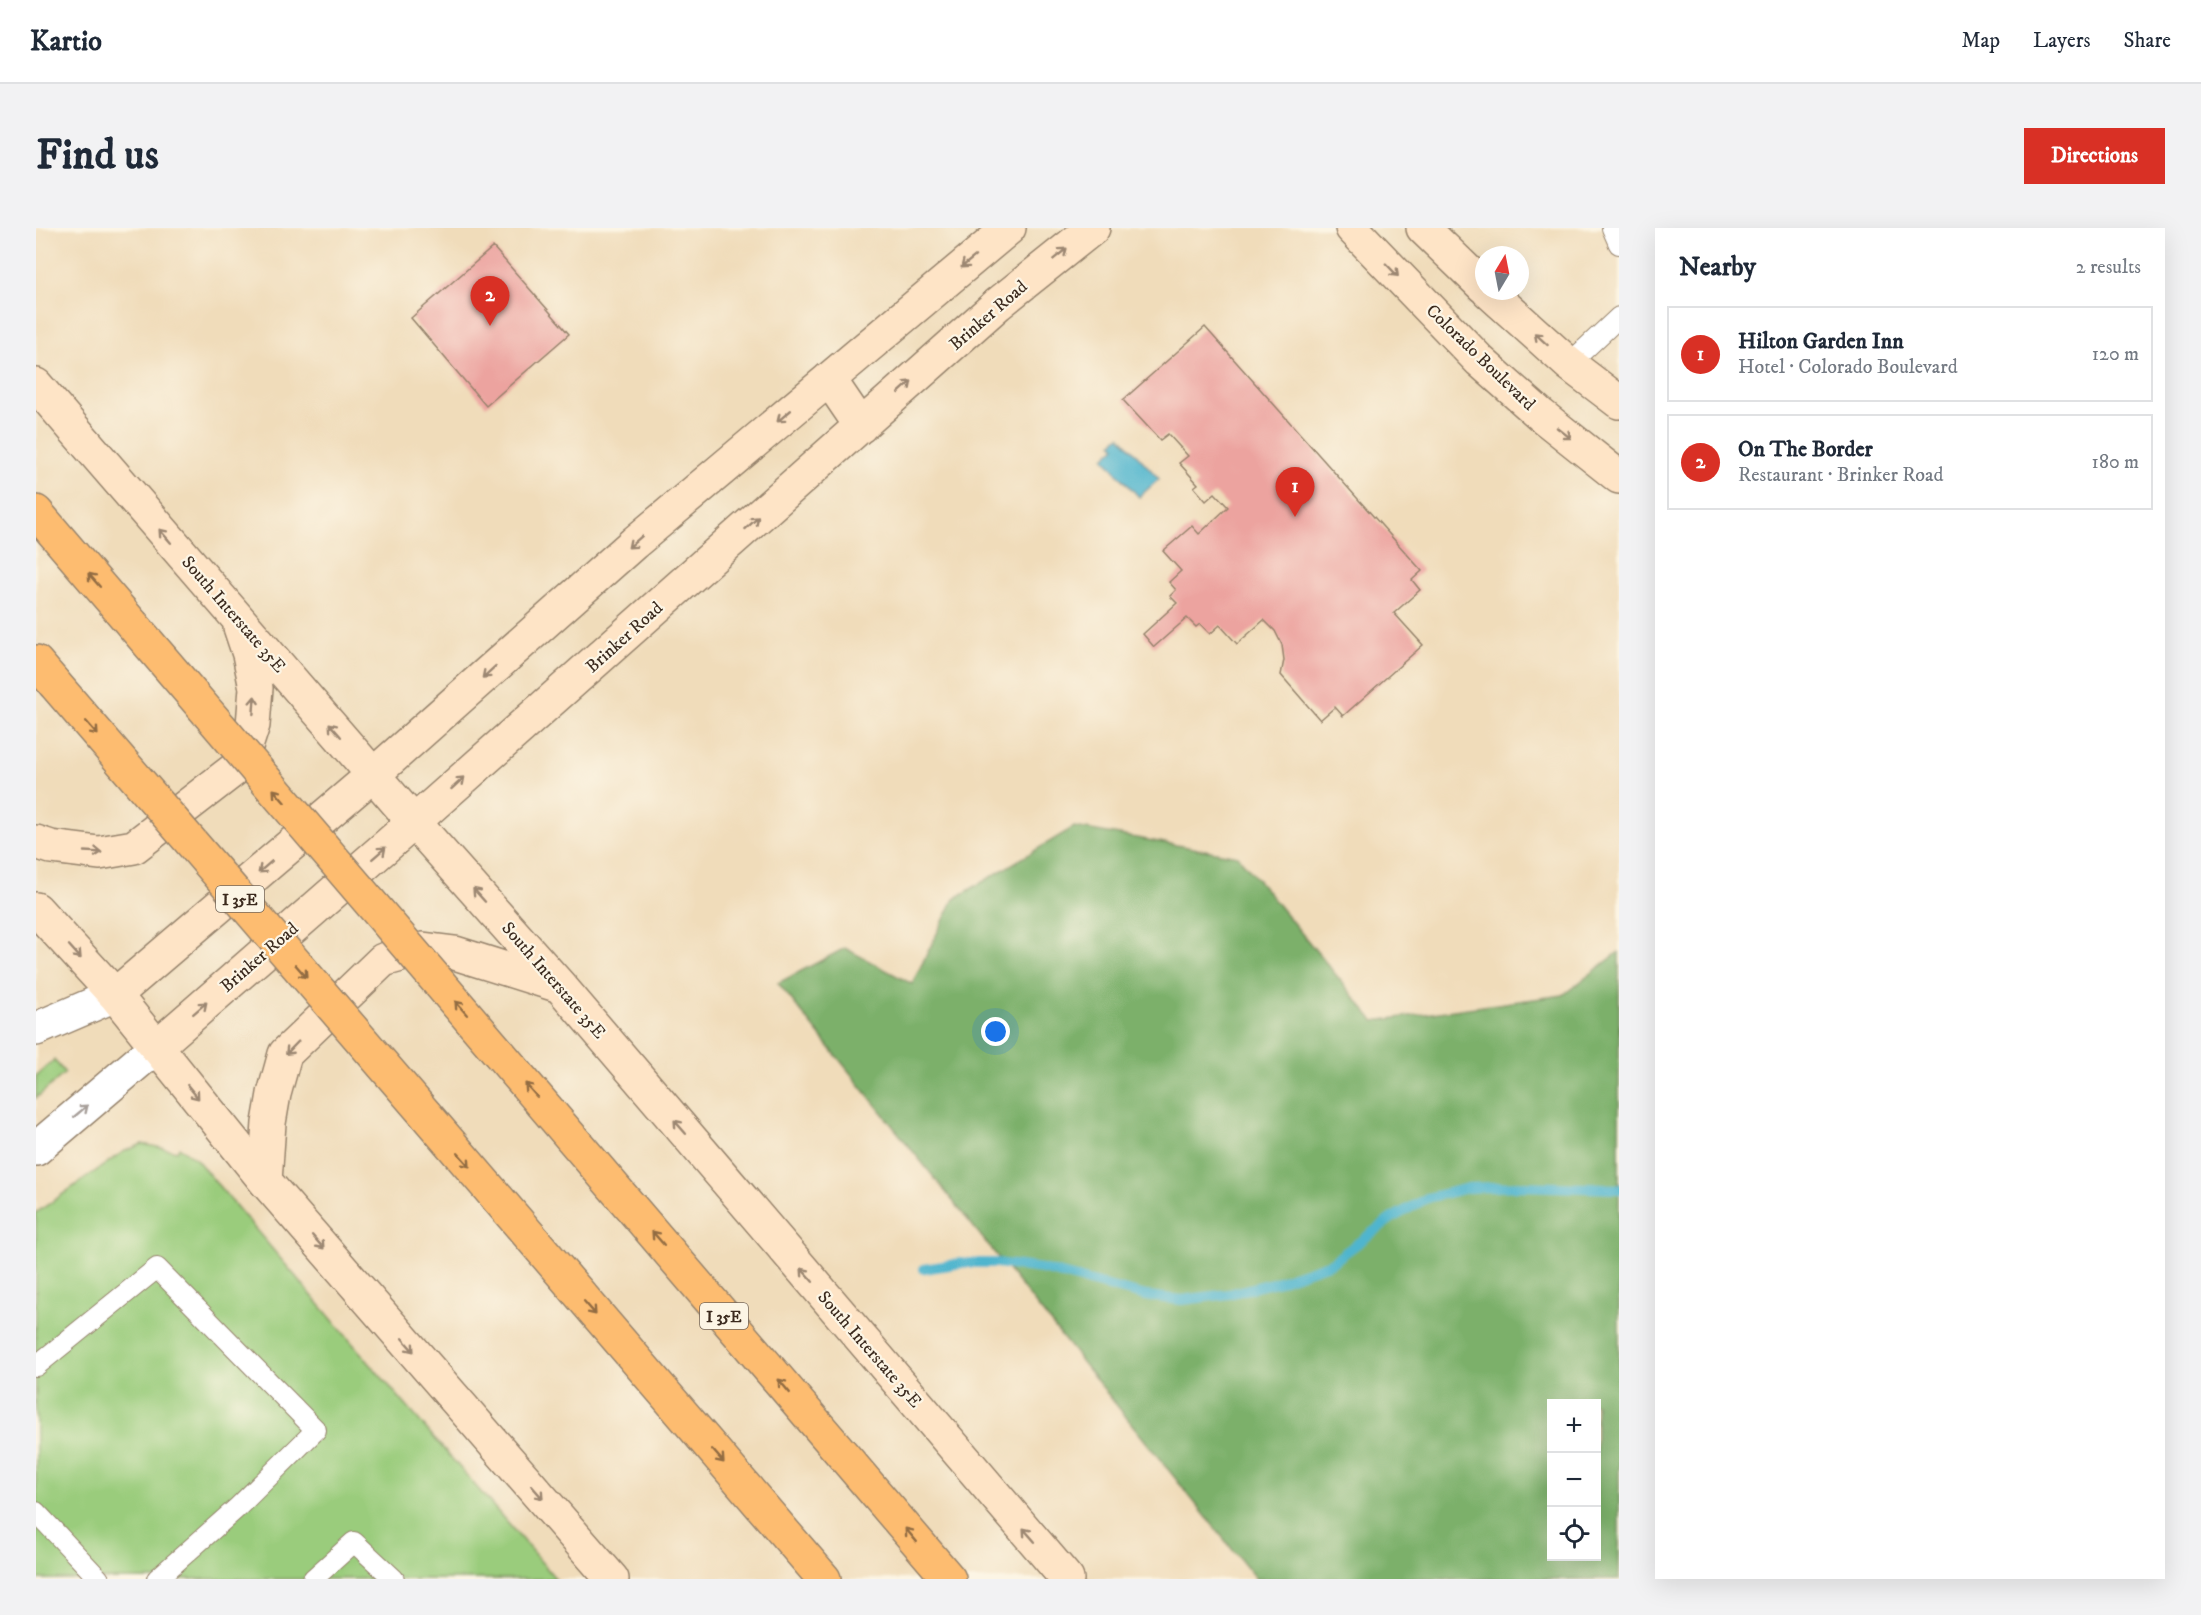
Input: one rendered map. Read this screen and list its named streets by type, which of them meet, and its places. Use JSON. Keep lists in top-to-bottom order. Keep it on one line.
{"streets":{"highway":["I 35E"],"main road":["Brinker Road","Colorado Boulevard","South Interstate 35E"]},"crossings":[["Brinker Road","South Interstate 35E"]],"one_way":["South Interstate 35E"],"north":"top","page":{"header":"Kartio","nav":["Map","Layers","Share"],"buttons":"Directions","title":"Find us","heading":["Nearby","2 results"],"pins":["2","1"],"list":[{"mark":"1","name":"Hilton Garden Inn","note":"Hotel · Colorado Boulevard","value":"120 m"},{"mark":"2","name":"On The Border","note":"Restaurant · Brinker Road","value":"180 m"}],"map_buttons":["+","−"]}}
